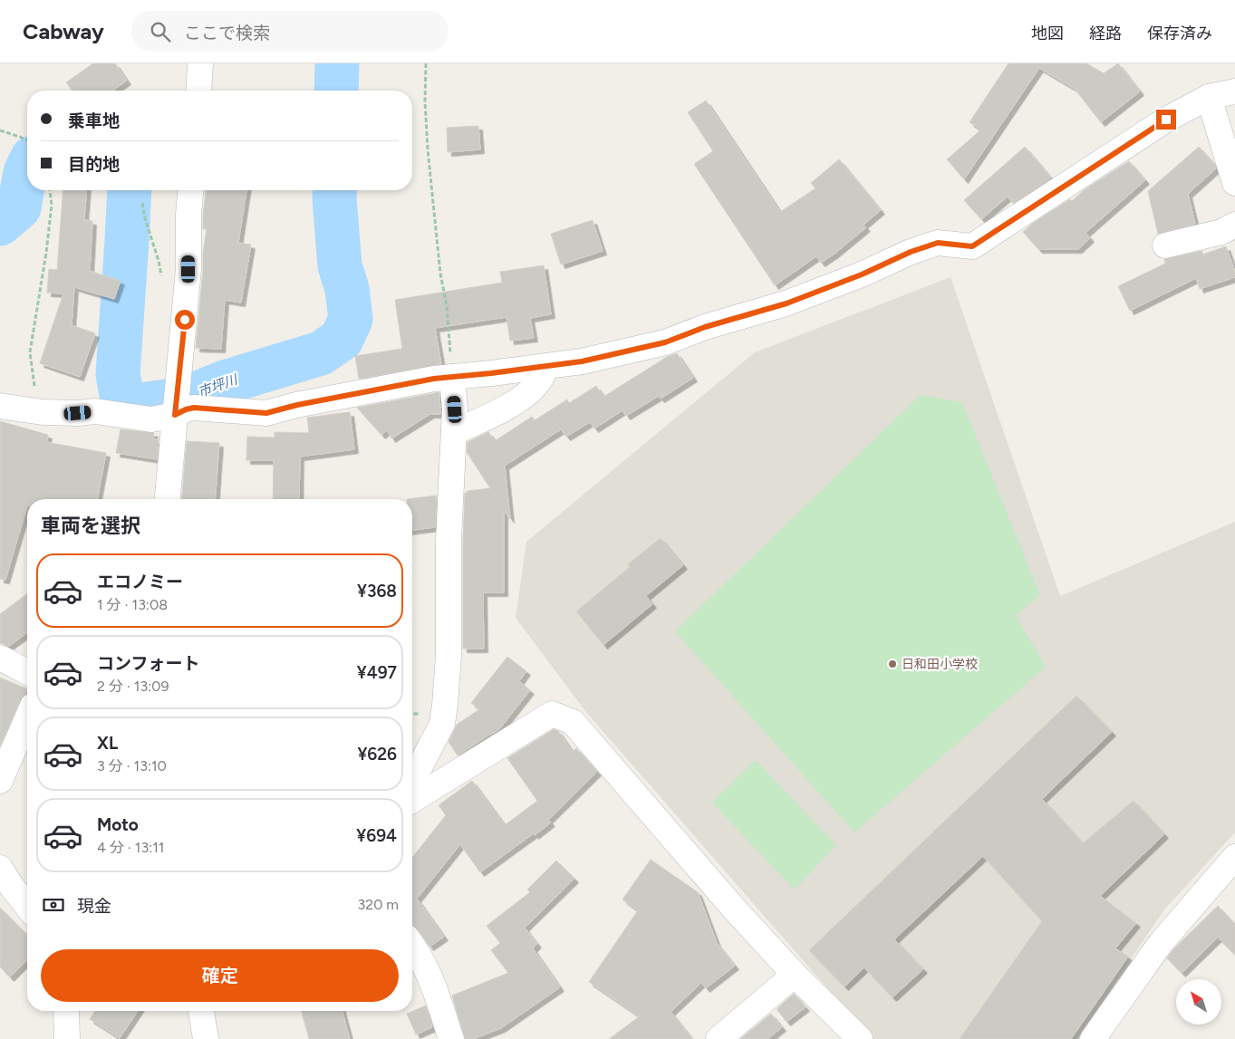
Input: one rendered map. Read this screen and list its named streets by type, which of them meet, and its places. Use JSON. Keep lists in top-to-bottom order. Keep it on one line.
{"water":["市坪川"],"places":["日和田小学校"],"north":"top left","page":{"header":"Cabway","search":"ここで検索","nav":["地図","経路","保存済み"],"banner":["乗車地","目的地"],"heading":"車両を選択","list":[{"name":"エコノミー","note":"1 分 · 13:08","value":"¥368"},{"name":"コンフォート","note":"2 分 · 13:09","value":"¥497"},{"name":"XL","note":"3 分 · 13:10","value":"¥626"},{"name":"Moto","note":"4 分 · 13:11","value":"¥694"}],"pay":["現金","320 m"],"buttons":"確定"}}
